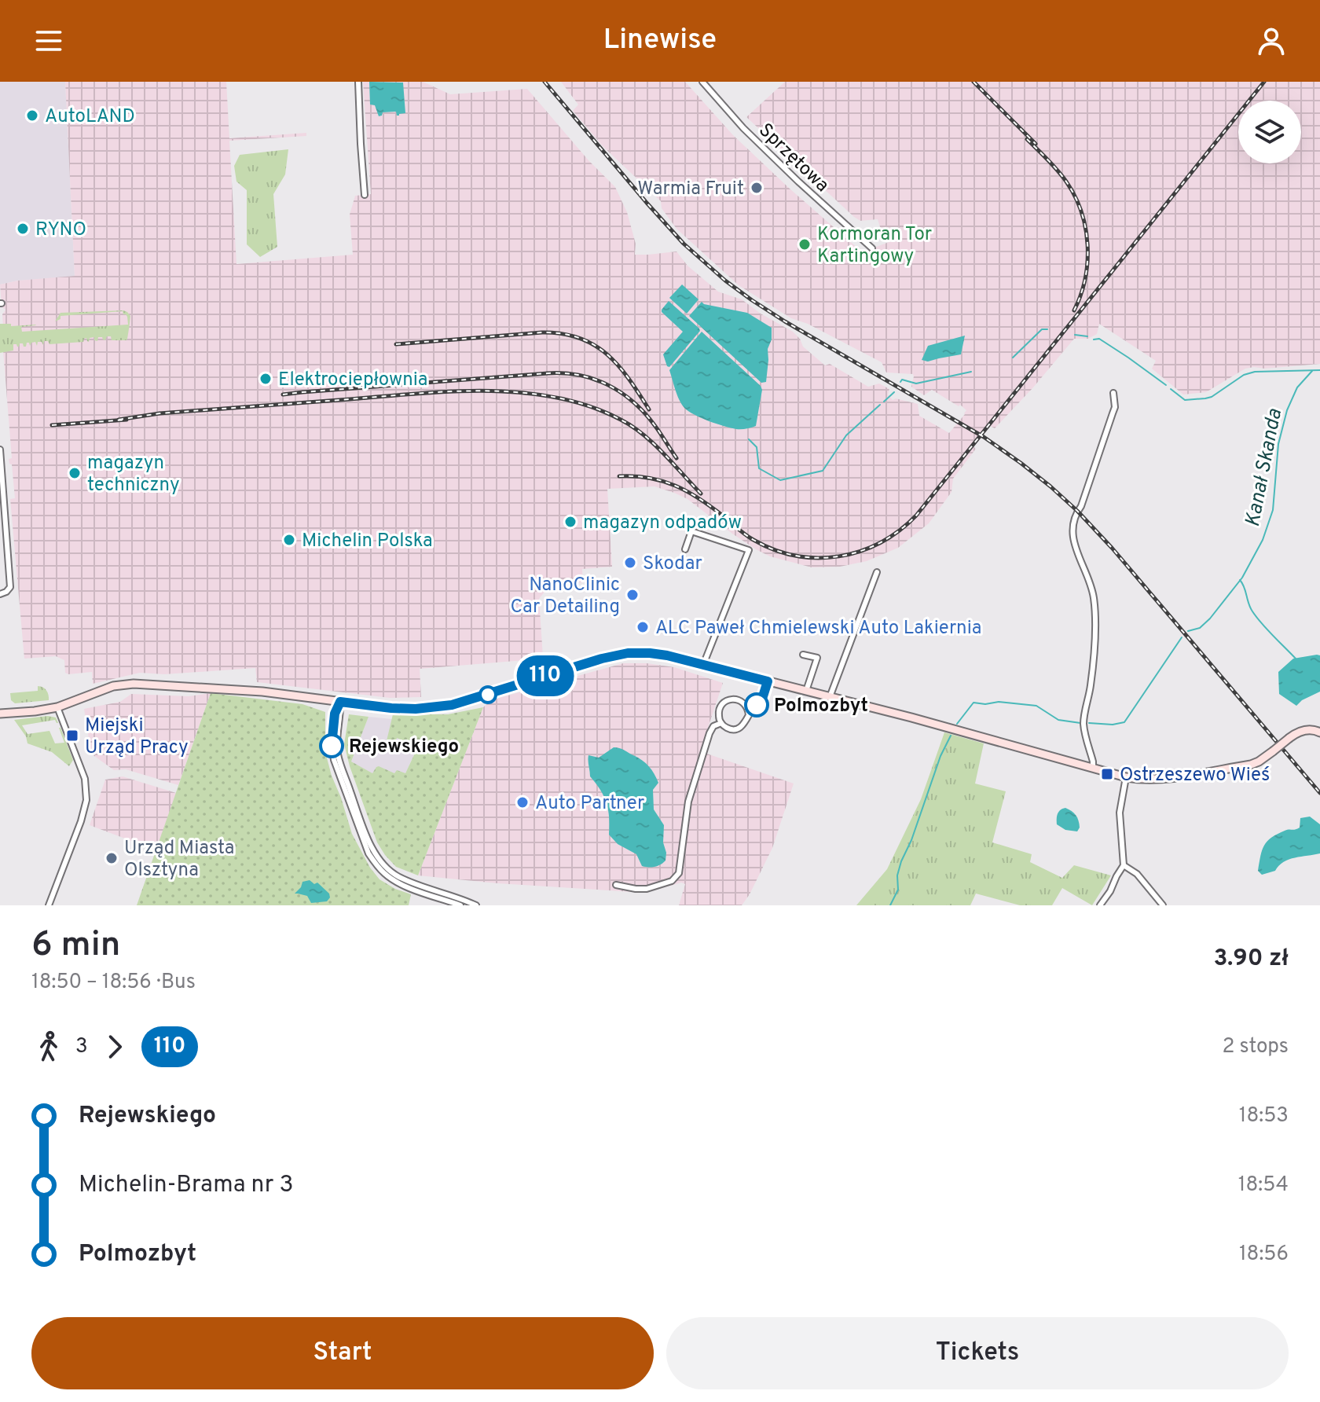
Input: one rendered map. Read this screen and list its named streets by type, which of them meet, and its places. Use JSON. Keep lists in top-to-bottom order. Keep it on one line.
{"streets":{"street":["Sprzętowa"]},"water":["Kanał Skanda"],"places":{"other":["AutoLAND","Warmia Fruit","RYNO","Kormoran Tor Kartingowy","Elektrociepłownia","magazyn techniczny","magazyn odpadów","Michelin Polska","Skodar","NanoClinic Car Detailing","ALC Paweł Chmielewski Auto Lakiernia","Polmozbyt","Rejewskiego","Auto Partner","Urząd Miasta Olsztyna"],"transit":["Miejski Urząd Pracy","Ostrzeszewo Wieś"]},"lines":["bus line 110"],"page":{"header":"Linewise","on_map":"110","heading":["6 min","18:50 – 18:56 · Bus","3.90 zł"],"legs":["3","110","2 stops"],"list":[{"name":"Rejewskiego","value":"18:53"},{"name":"Michelin-Brama nr 3","value":"18:54"},{"name":"Polmozbyt","value":"18:56"}],"buttons":["Start","Tickets"]}}
